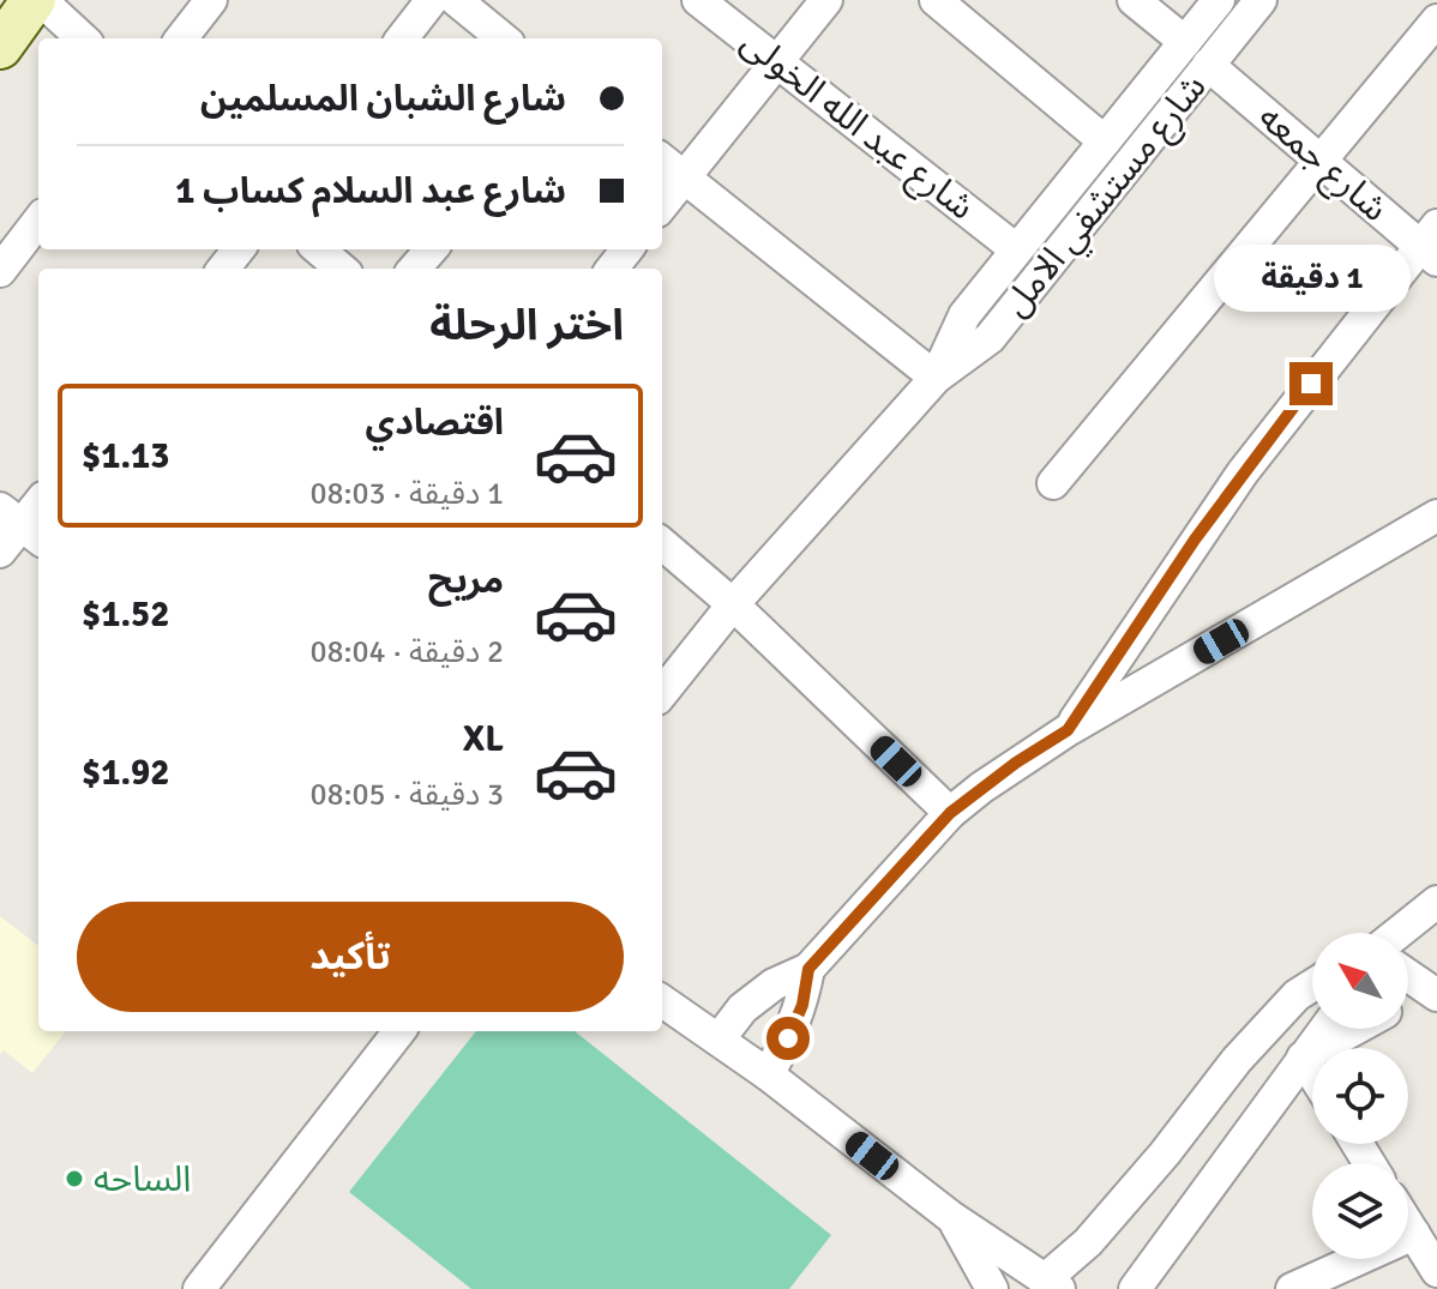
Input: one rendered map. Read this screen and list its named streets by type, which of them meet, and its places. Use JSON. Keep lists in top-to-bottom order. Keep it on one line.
{"streets":{"street":["شارع عبد الله الخولى","شارع جمعه","شارع مستشفي الامل"]},"crossings":[["شارع عبد الله الخولى","شارع مستشفي الامل"],["شارع جمعه","شارع مستشفي الامل"]],"places":["الساحه"],"north":"top left","page":{"banner":["شارع الشبان المسلمين","شارع عبد السلام كساب 1"],"bubble":"1 دقيقة","heading":"اختر الرحلة","list":[{"name":"اقتصادي","note":"1 دقيقة · 08:03","value":"$1.13"},{"name":"مريح","note":"2 دقيقة · 08:04","value":"$1.52"},{"name":"XL","note":"3 دقيقة · 08:05","value":"$1.92"}],"buttons":"تأكيد"}}
